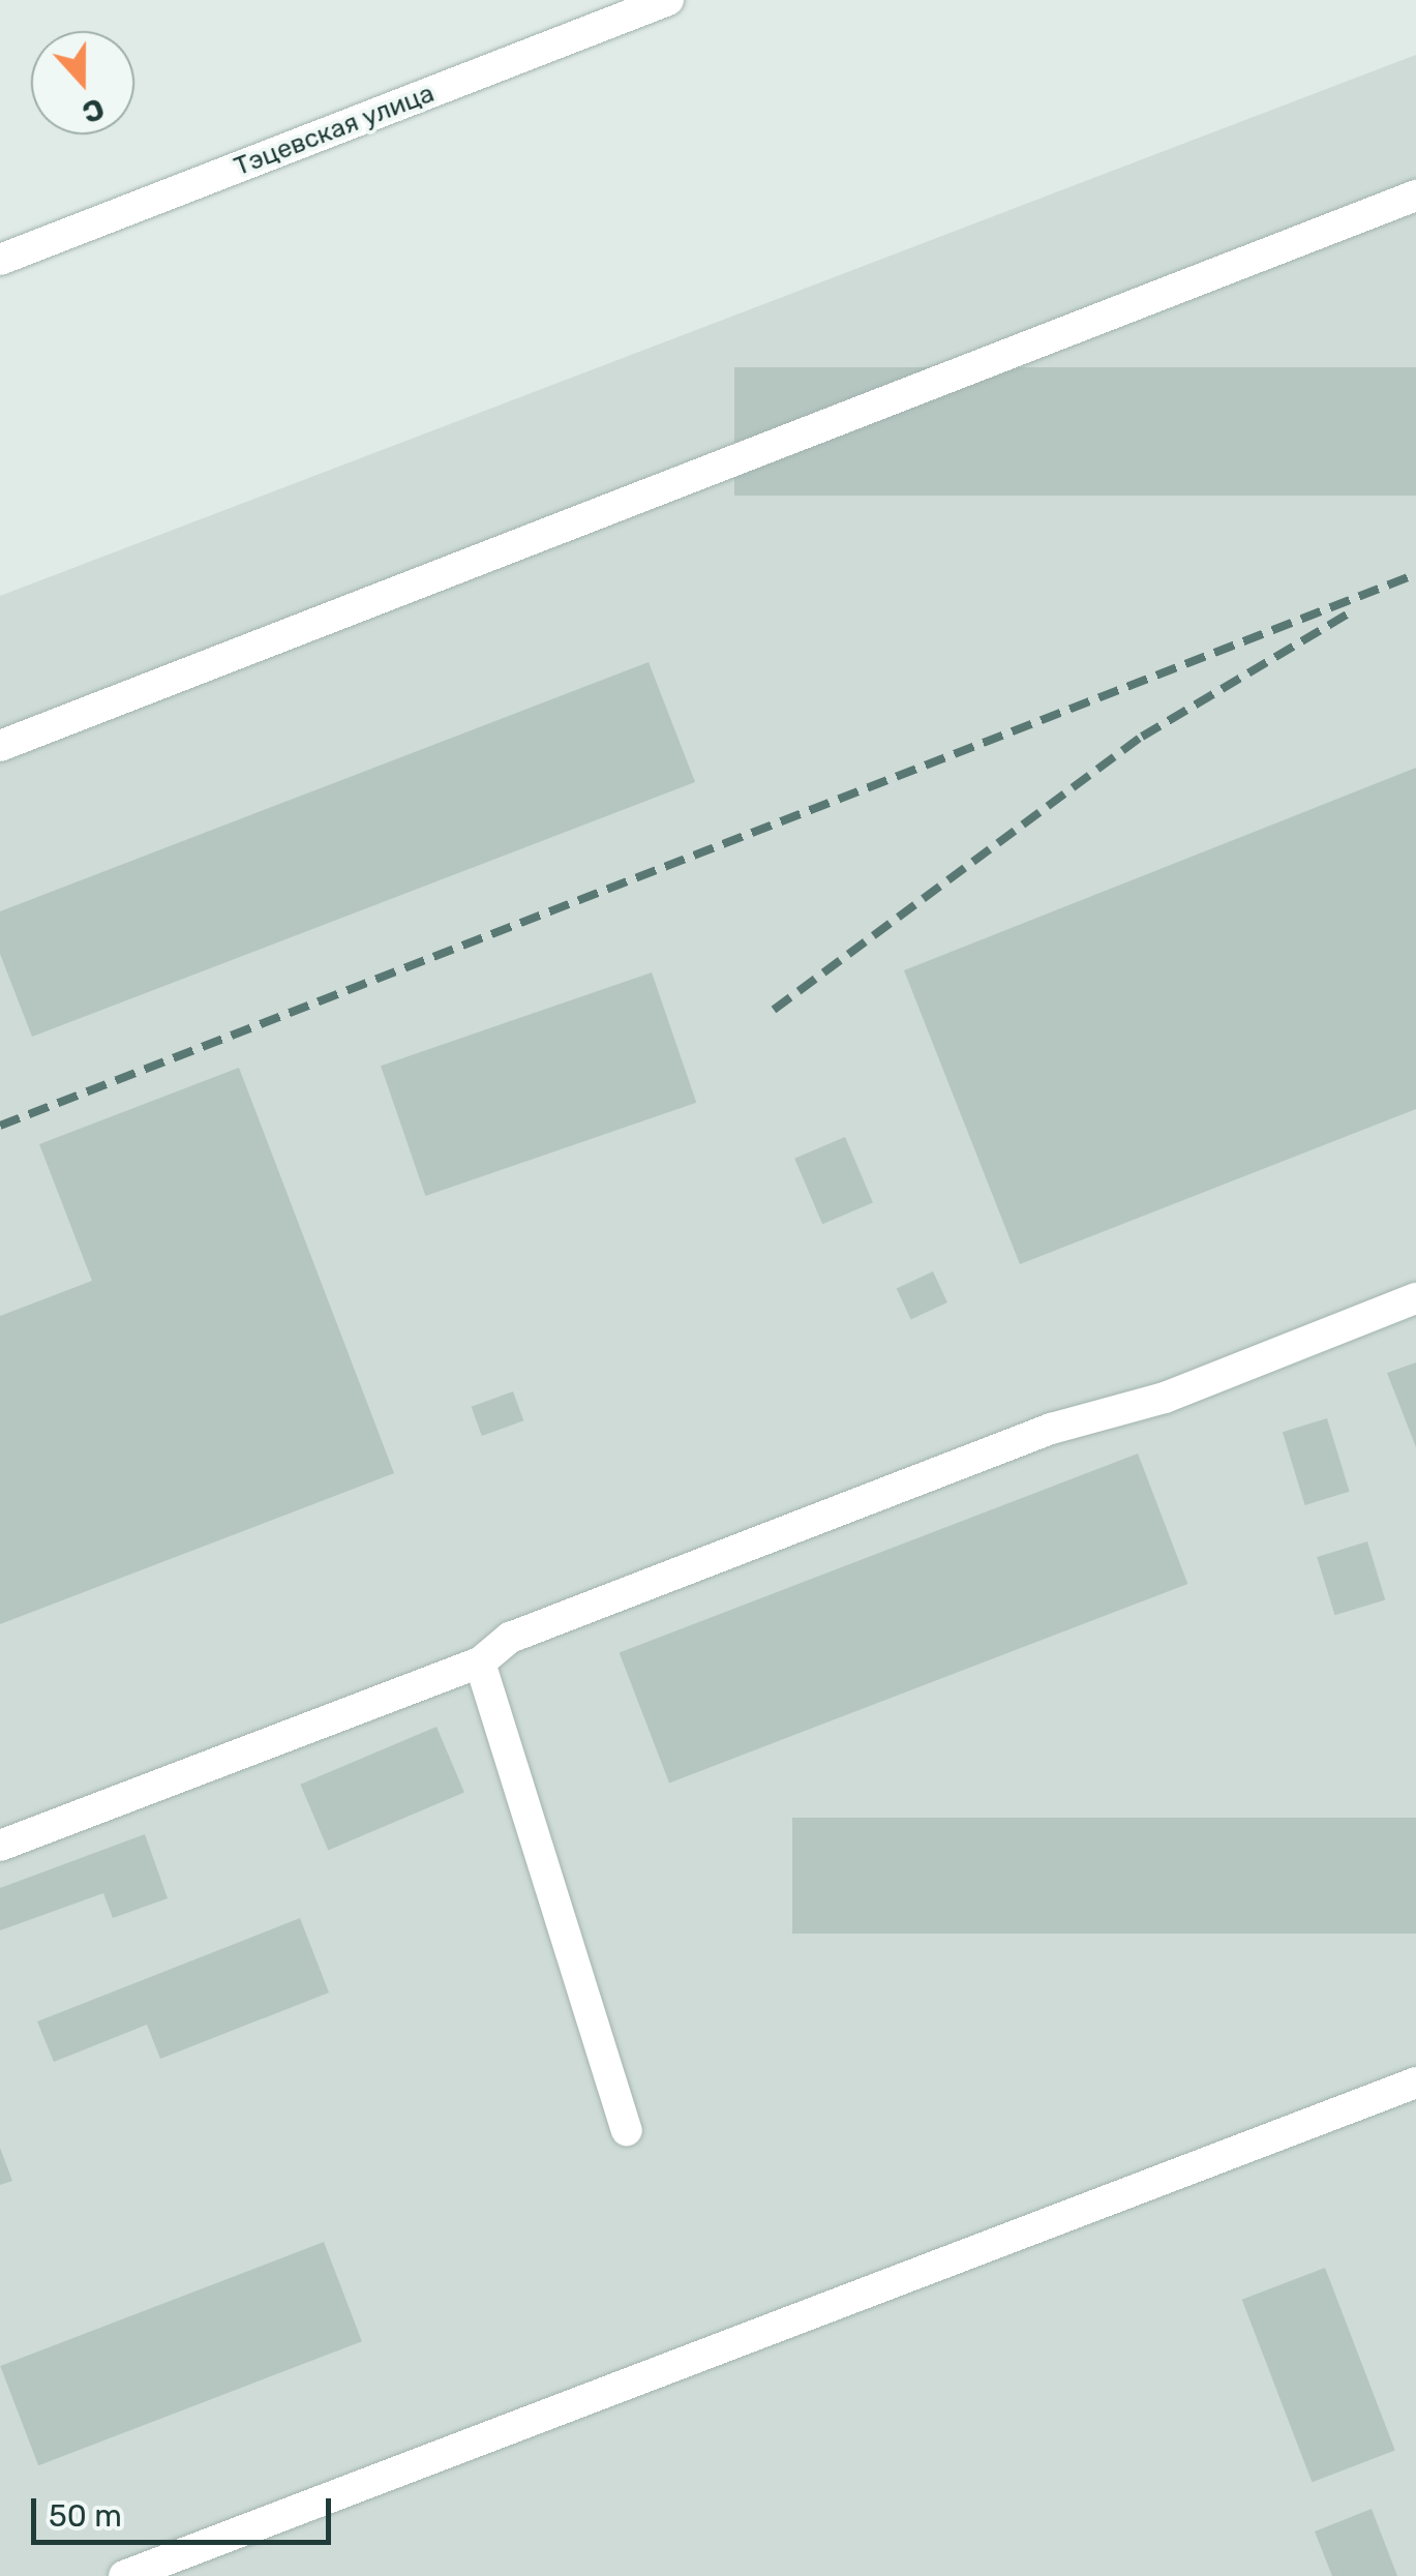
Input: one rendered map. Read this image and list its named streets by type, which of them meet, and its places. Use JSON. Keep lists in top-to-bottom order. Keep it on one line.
{"streets":{"street":["Тэцевская улица"]},"scale_bar":"50 m","north":"bottom"}
